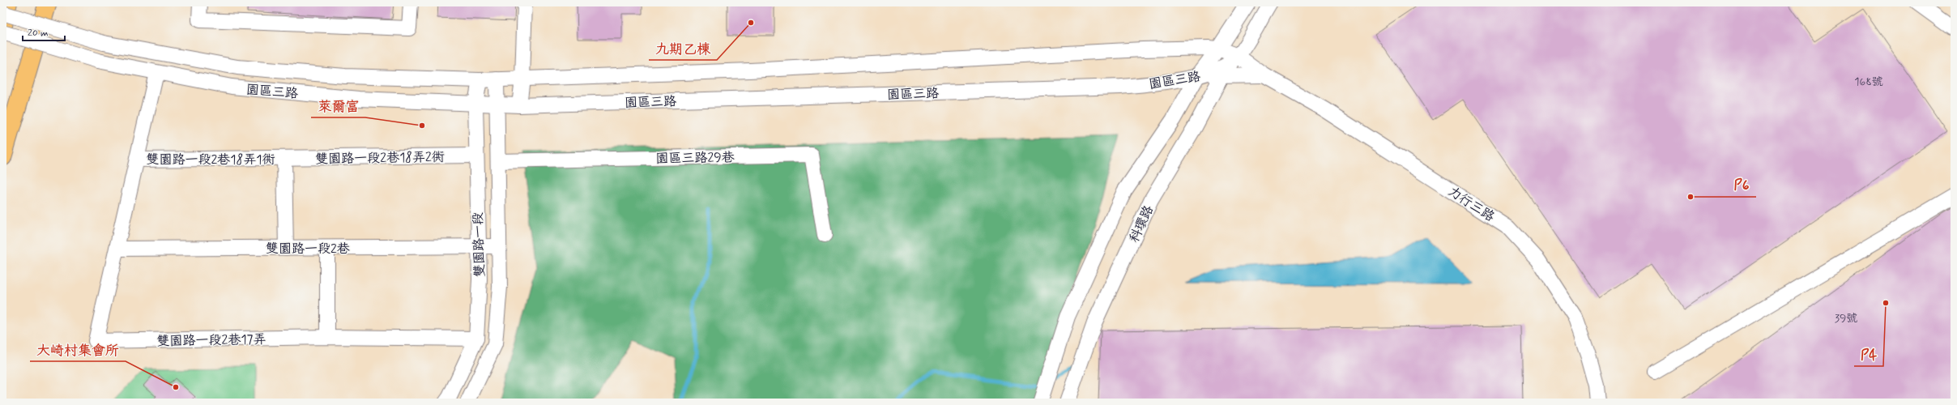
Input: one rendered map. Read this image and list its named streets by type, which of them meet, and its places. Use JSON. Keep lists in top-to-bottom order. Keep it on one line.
{"streets":{"street":["園區三路","雙園路一段2巷18弄2衖","園區三路29巷","雙園路一段2巷18弄1衖","力行三路","科環路","雙園路一段","雙園路一段2巷","雙園路一段2巷17弄"]},"crossings":[["園區三路","力行三路"],["園區三路","科環路"],["園區三路","雙園路一段"],["雙園路一段2巷18弄2衖","雙園路一段2巷18弄1衖"],["雙園路一段2巷18弄2衖","雙園路一段"],["園區三路29巷","雙園路一段"],["力行三路","科環路"],["雙園路一段","雙園路一段2巷"],["雙園路一段","雙園路一段2巷17弄"],["雙園路一段2巷","雙園路一段2巷17弄"]],"places":["九期乙棟","萊爾富","P6","P4","大崎村集會所"],"house_numbers":["168號","39號"],"scale_bar":"20 m"}
